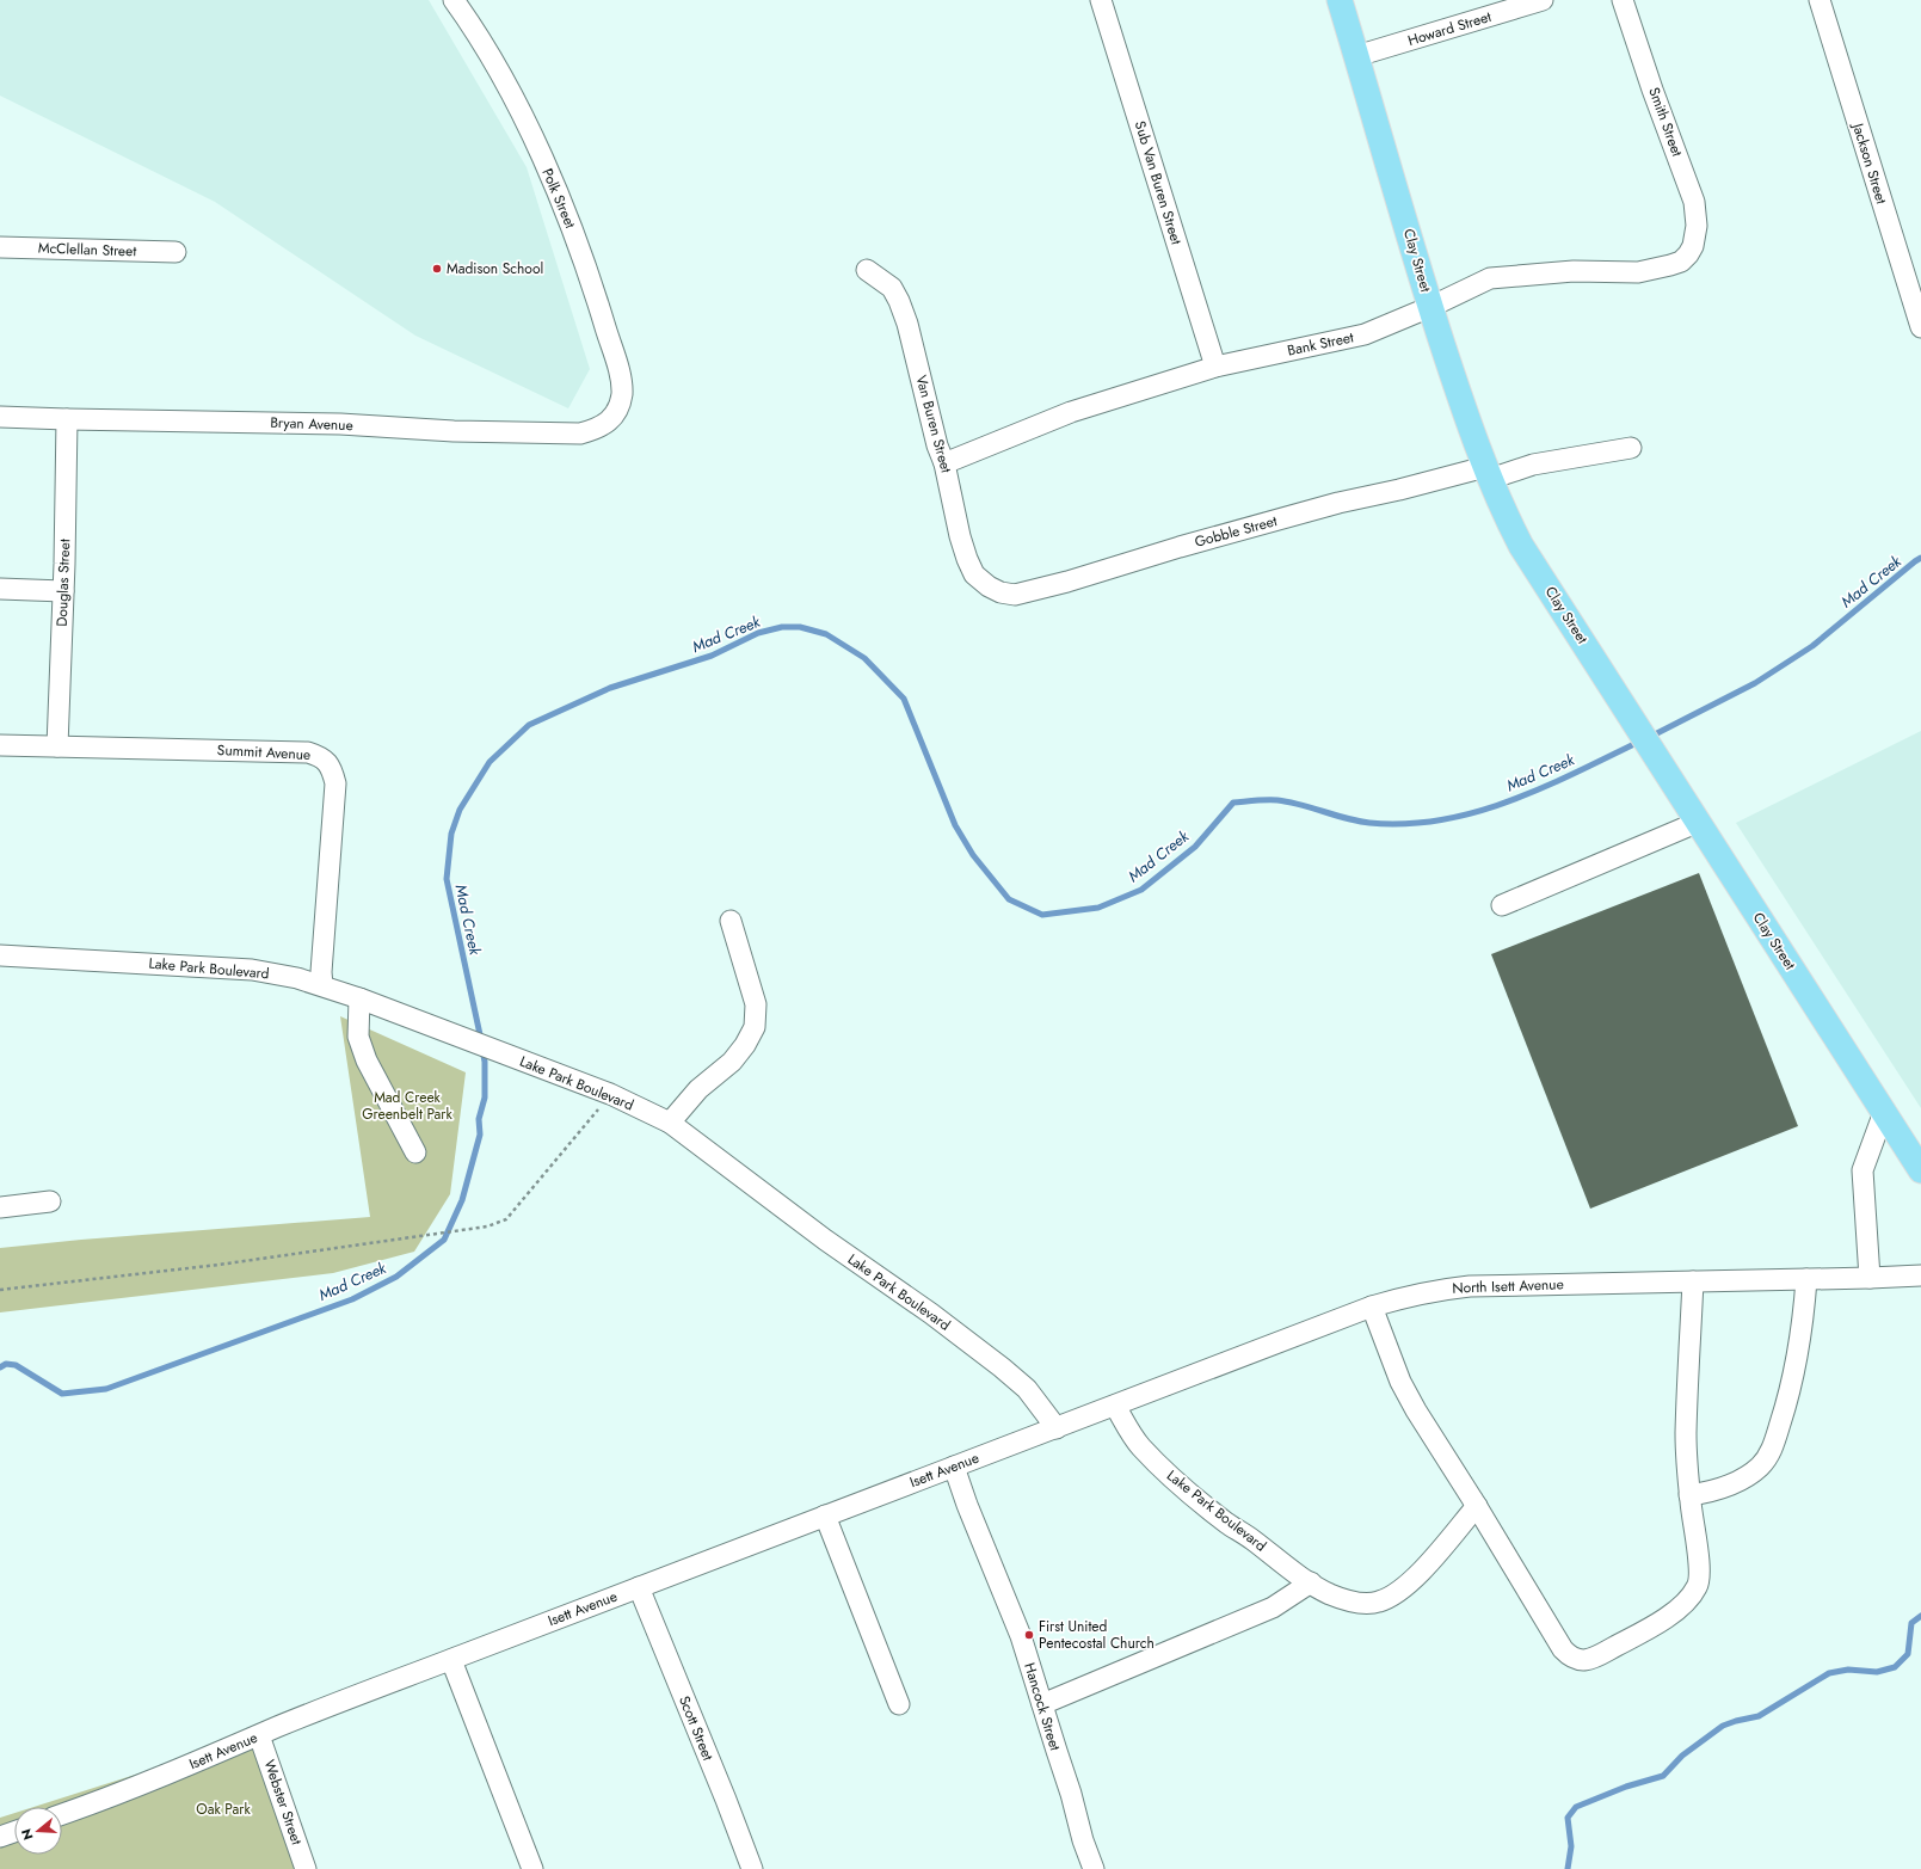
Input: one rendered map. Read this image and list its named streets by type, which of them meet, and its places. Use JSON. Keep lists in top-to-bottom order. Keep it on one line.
{"streets":{"main road":["Clay Street"],"street":["Howard Street","Smith Street","Jackson Street","Sub Van Buren Street","Polk Street","McClellan Street","Bank Street","Bryan Avenue","Van Buren Street","Gobble Street","Douglas Street","Summit Avenue","Lake Park Boulevard","North Isett Avenue","Isett Avenue","Hancock Street","Scott Street","Webster Street"]},"crossings":[["Howard Street","Clay Street"],["Smith Street","Bank Street"],["Sub Van Buren Street","Bank Street"],["Polk Street","Bryan Avenue"],["Clay Street","Bank Street"],["Clay Street","Gobble Street"],["Bank Street","Van Buren Street"],["Bryan Avenue","Douglas Street"],["Van Buren Street","Gobble Street"],["Douglas Street","Summit Avenue"],["Summit Avenue","Lake Park Boulevard"],["Lake Park Boulevard","North Isett Avenue"],["Lake Park Boulevard","Isett Avenue"],["North Isett Avenue","Isett Avenue"],["Isett Avenue","Hancock Street"],["Isett Avenue","Scott Street"],["Isett Avenue","Webster Street"]],"water":["Mad Creek"],"parks":["Mad Creek Greenbelt Park","Oak Park"],"places":["Madison School","First United Pentecostal Church"],"north":"left"}
